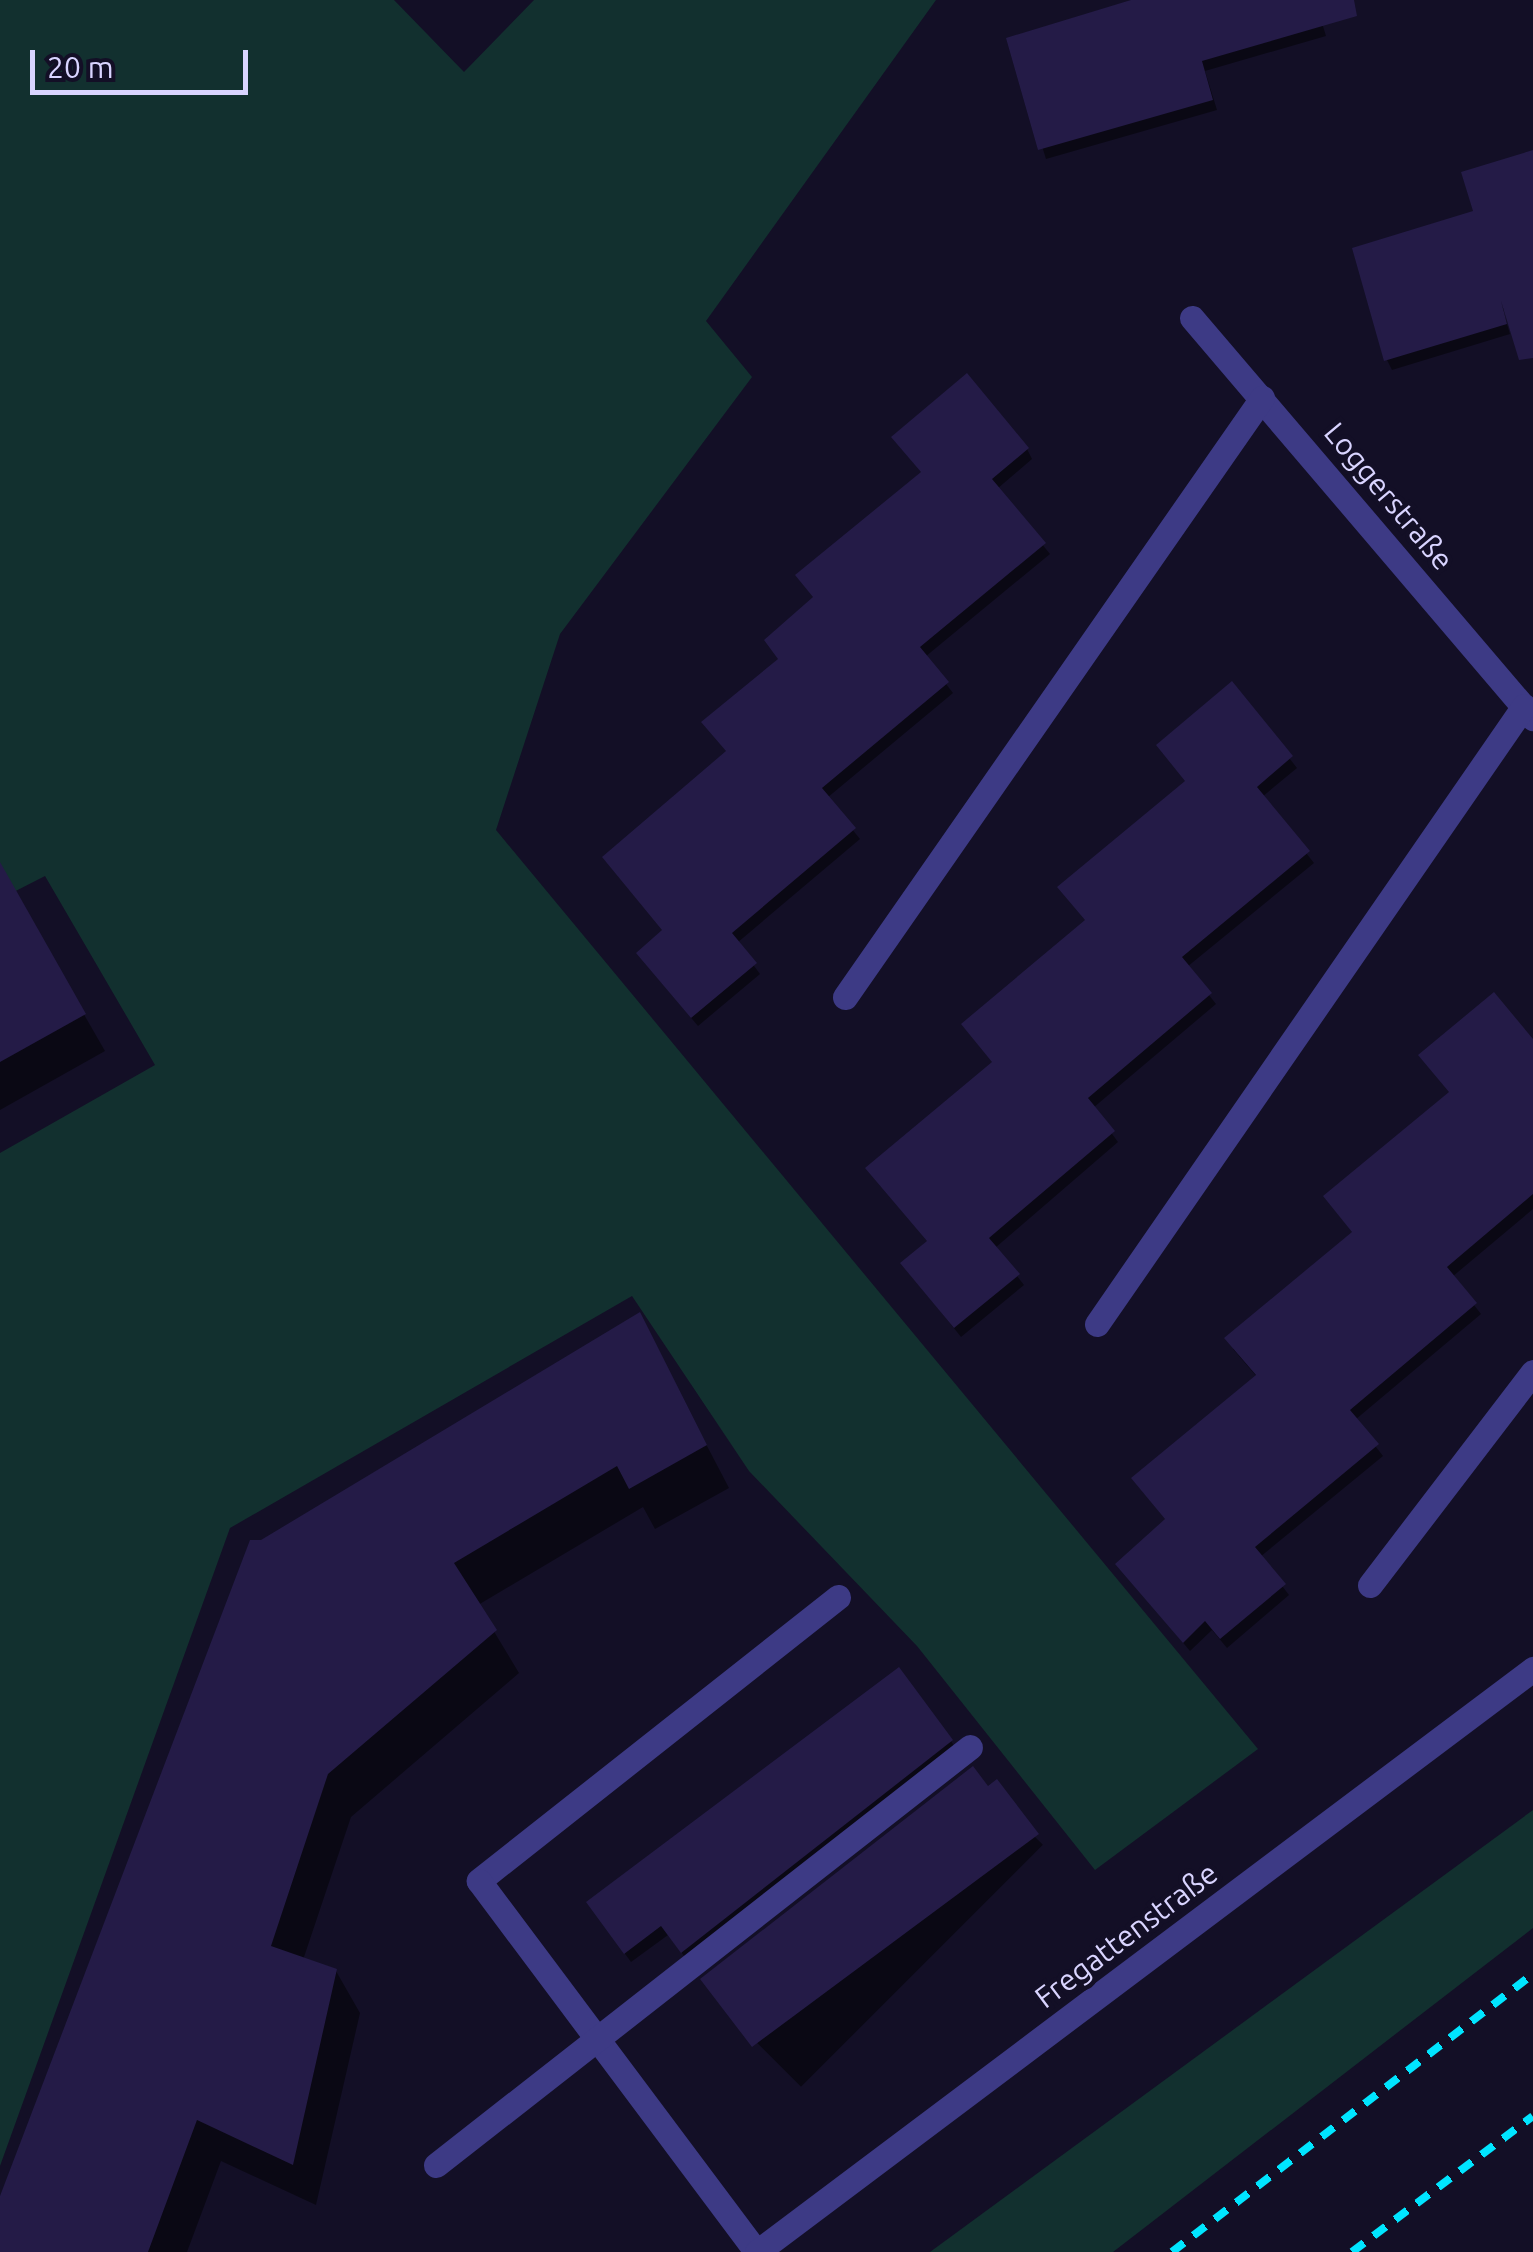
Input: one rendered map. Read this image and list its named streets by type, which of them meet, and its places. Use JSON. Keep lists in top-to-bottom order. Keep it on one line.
{"streets":{"street":["Loggerstraße","Fregattenstraße"]},"scale_bar":"20 m"}
